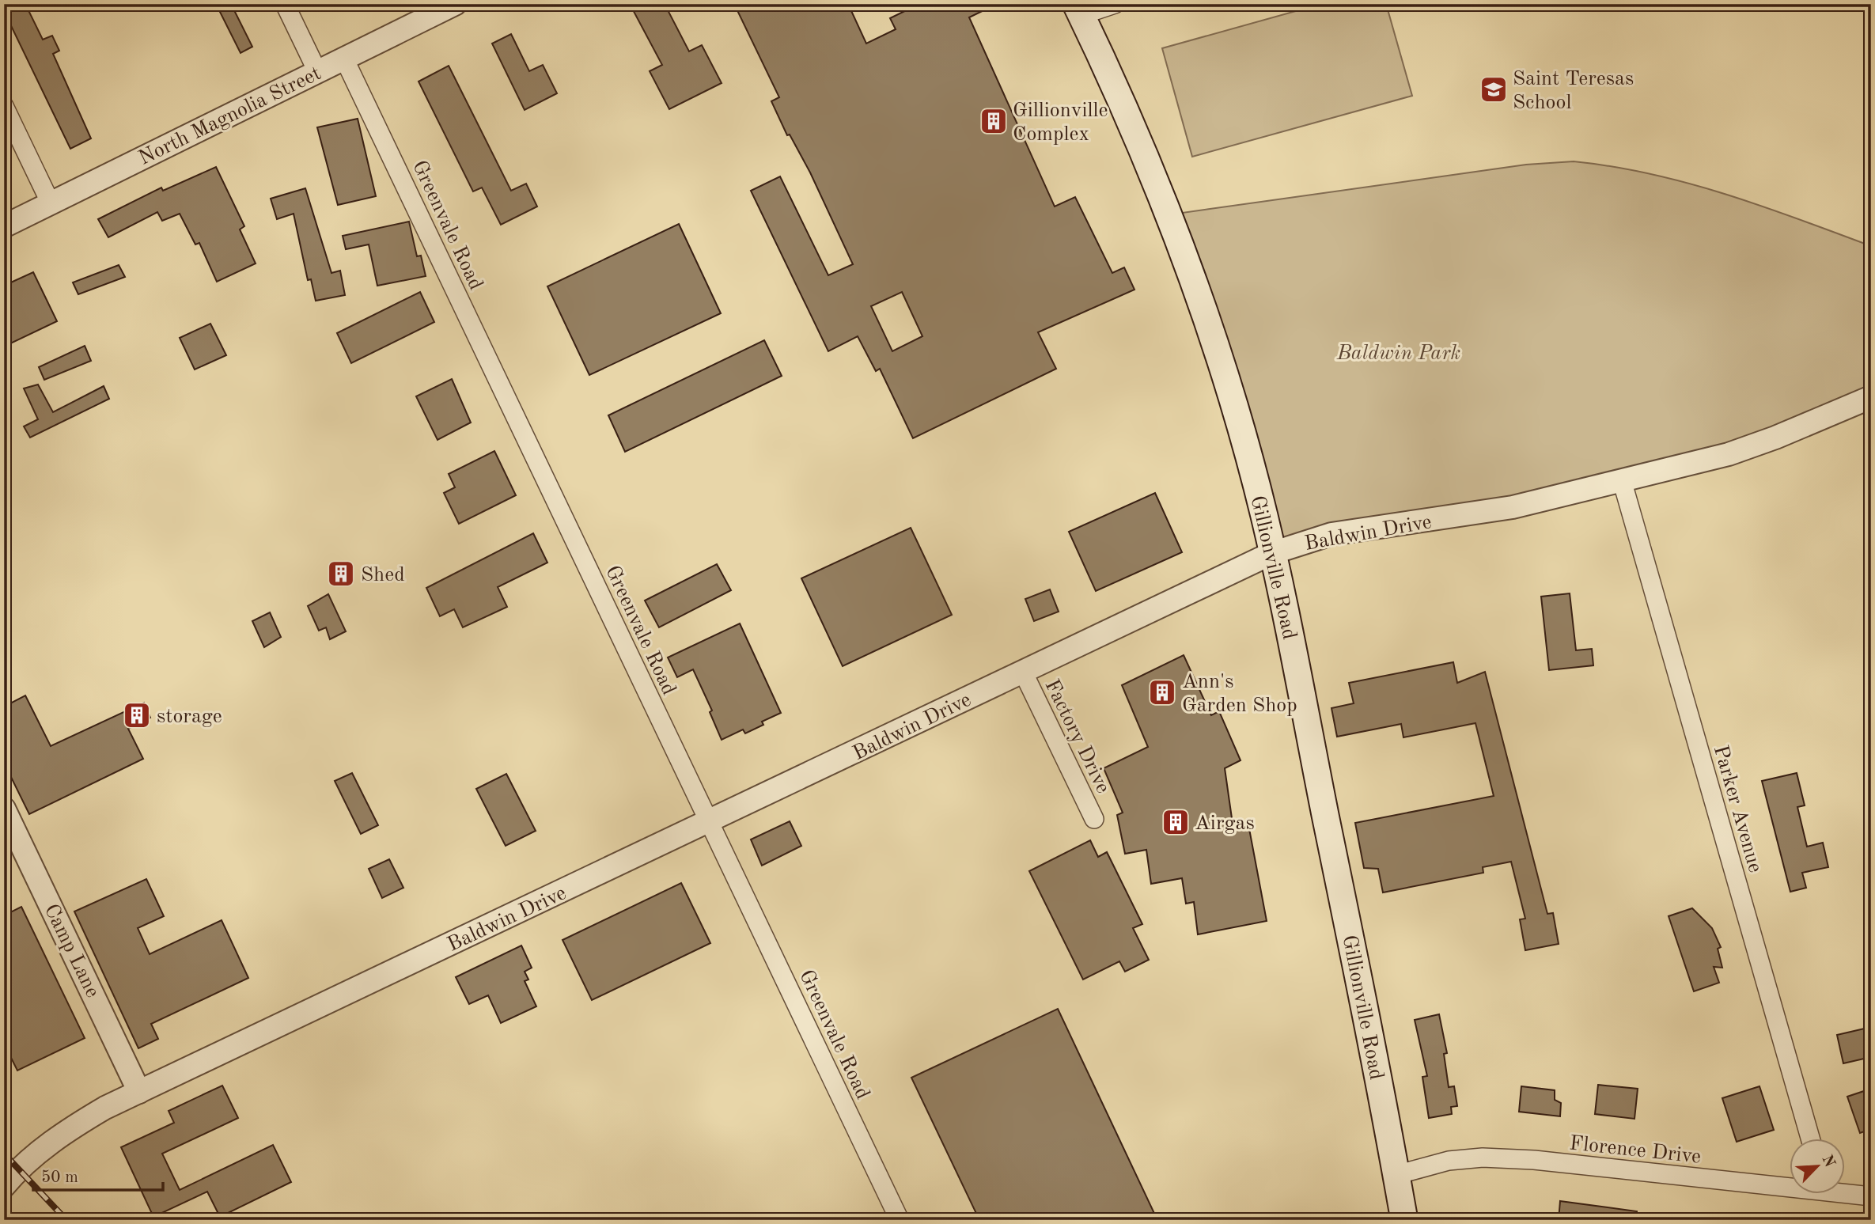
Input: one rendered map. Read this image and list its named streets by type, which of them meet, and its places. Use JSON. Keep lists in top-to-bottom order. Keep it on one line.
{"streets":{"main road":["Gillionville Road"],"street":["North Magnolia Street","Greenvale Road","Baldwin Drive","Factory Drive","Parker Avenue","Camp Lane","Florence Drive"]},"crossings":[["North Magnolia Street","Greenvale Road"],["Greenvale Road","Baldwin Drive"],["Baldwin Drive","Gillionville Road"],["Baldwin Drive","Factory Drive"],["Baldwin Drive","Parker Avenue"],["Baldwin Drive","Camp Lane"],["Gillionville Road","Florence Drive"]],"parks":["Baldwin Park"],"places":{"school or university":["Saint Teresas School"],"building":["Gillionville Complex","Shed","Ann's Garden Shop","storage","Airgas"]},"scale_bar":"50 m","north":"top right"}
